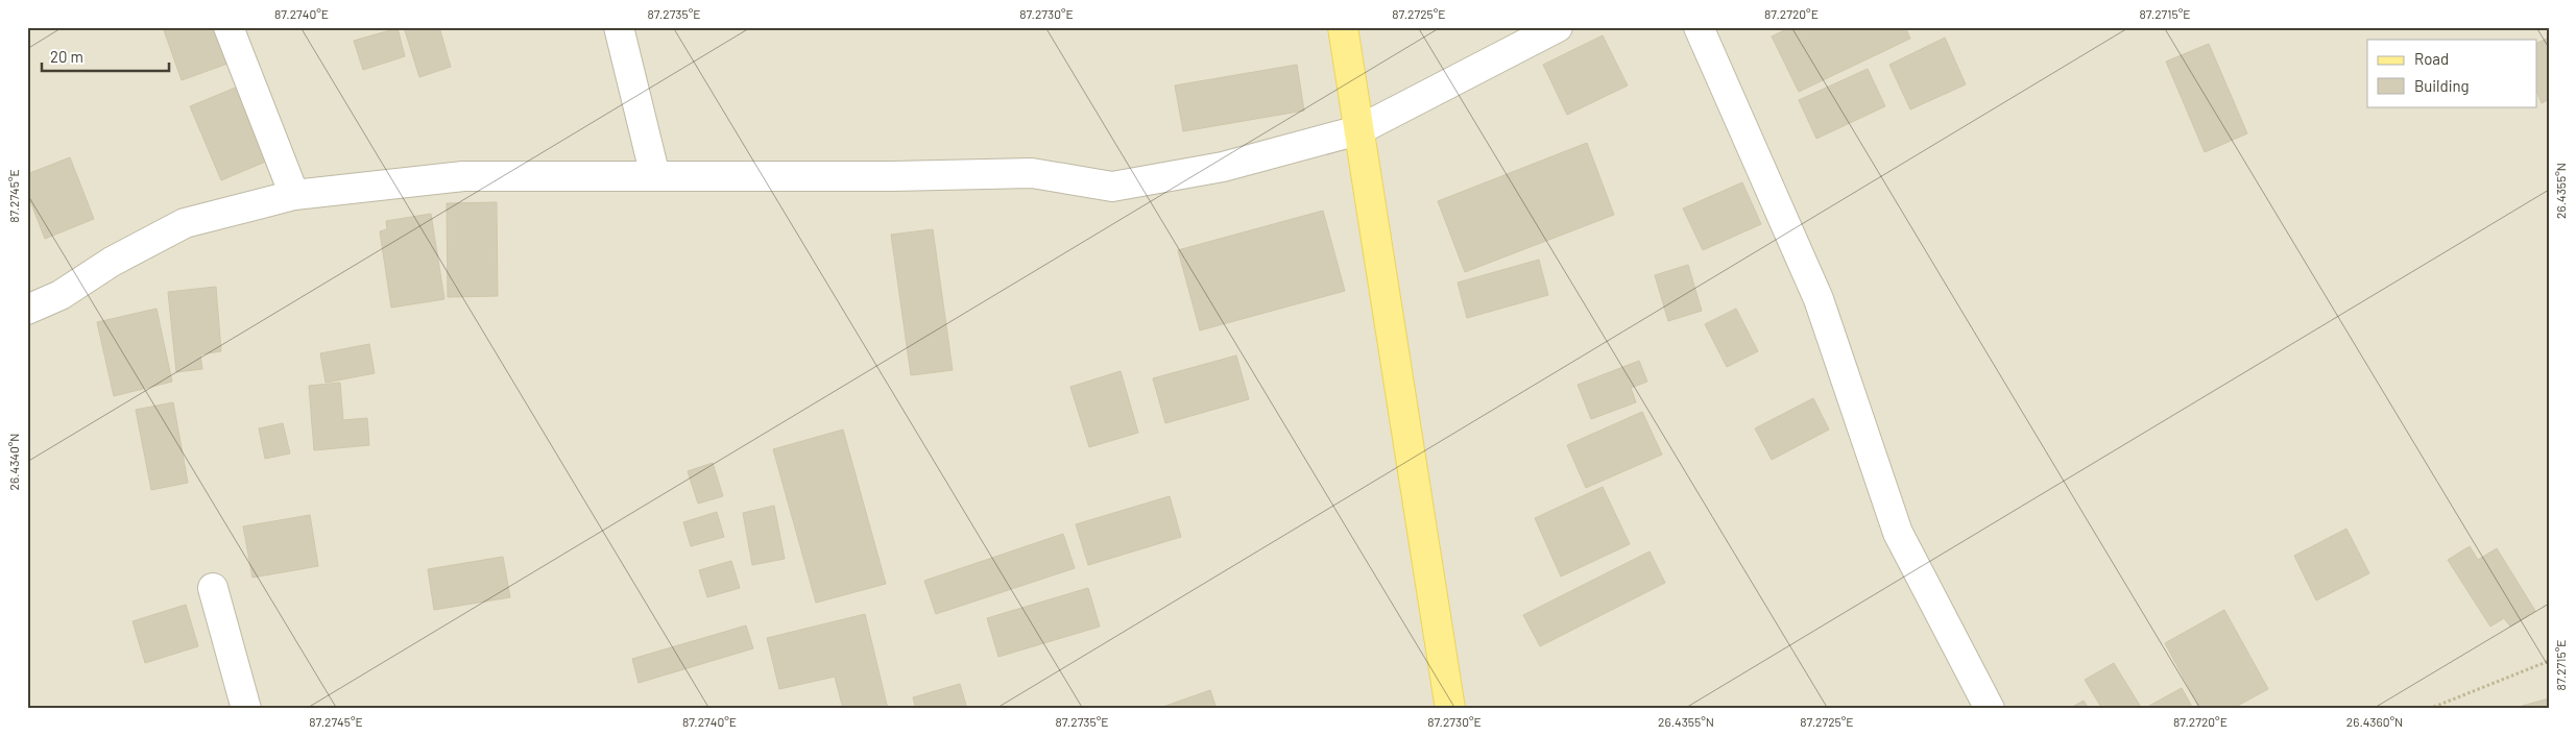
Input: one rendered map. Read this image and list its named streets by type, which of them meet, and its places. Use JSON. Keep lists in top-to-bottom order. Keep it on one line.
{"legend":["Road","Building"],"scale_bar":"20 m","coordinates":["87.2740°E","87.2735°E","87.2730°E","87.2725°E","87.2720°E","87.2715°E","26.4355°N","87.2745°E","26.4340°N","26.4360°N"]}
